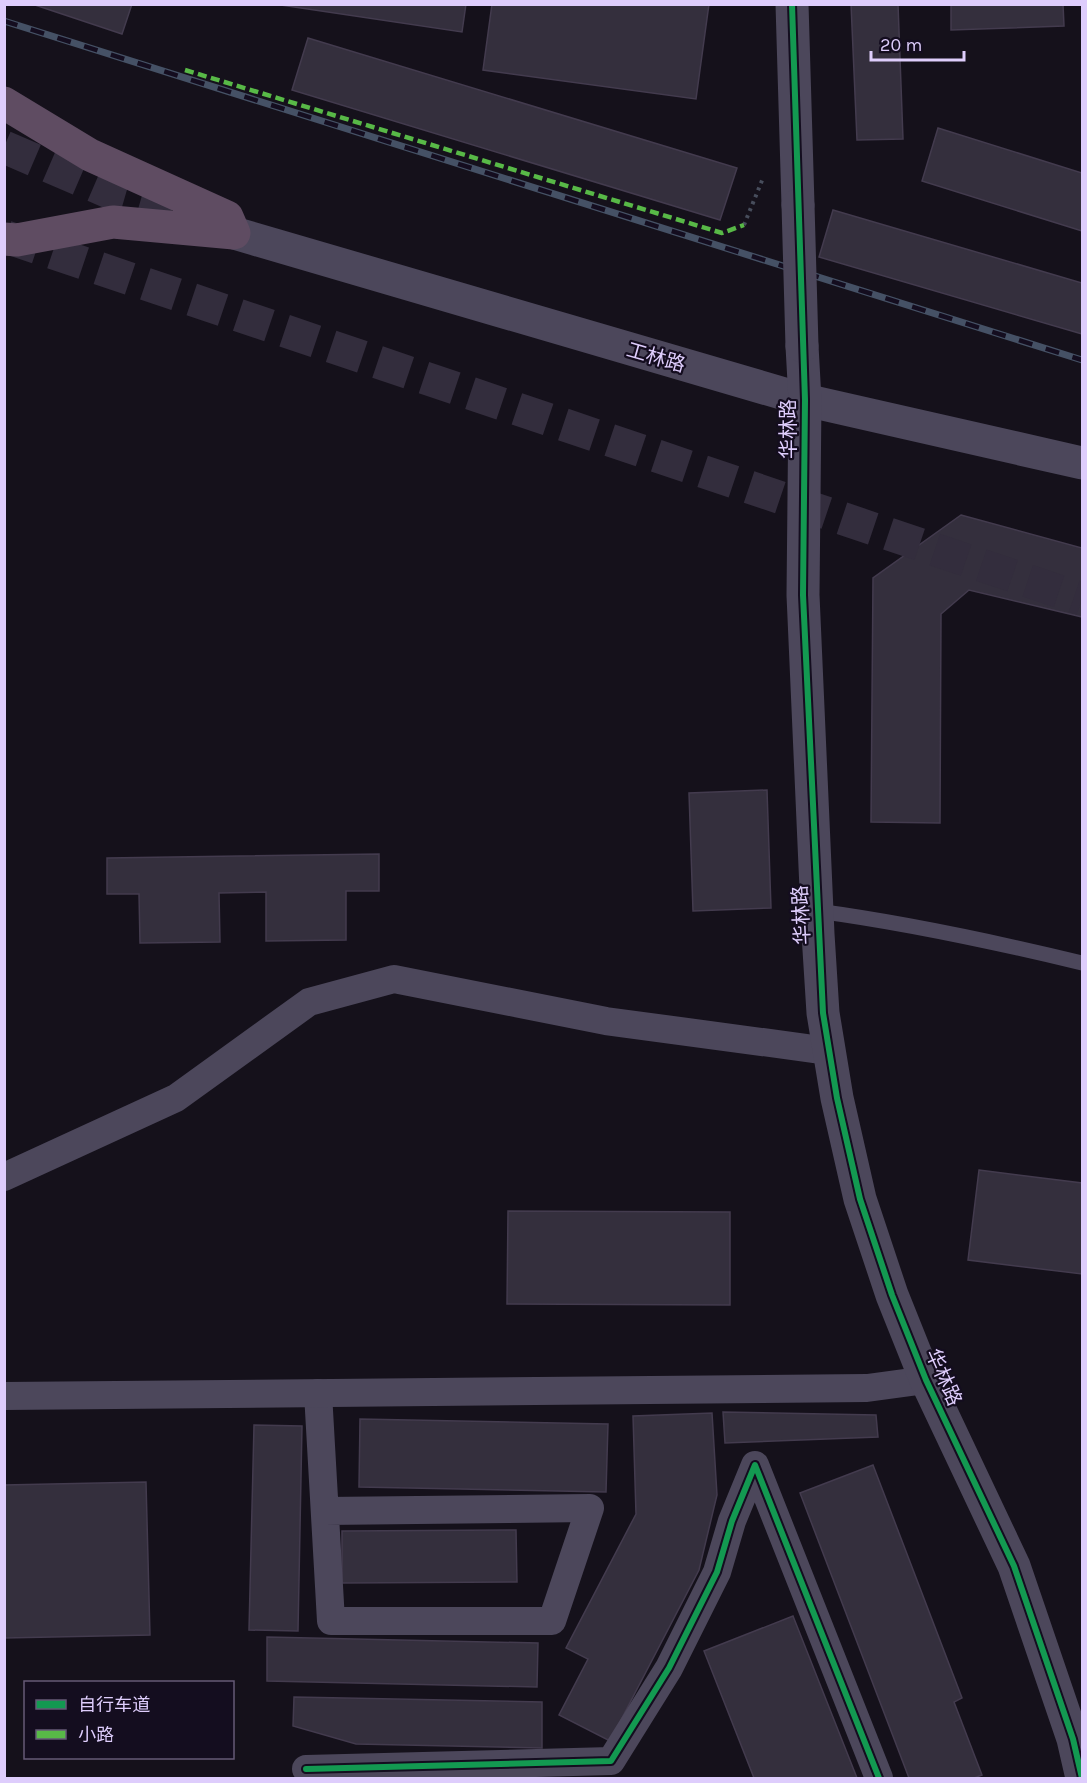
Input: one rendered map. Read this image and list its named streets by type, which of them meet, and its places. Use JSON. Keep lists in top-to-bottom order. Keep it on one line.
{"streets":{"street":["工林路","华林路"]},"crossings":[["工林路","华林路"]],"legend":["自行车道","小路"],"scale_bar":"20 m"}
